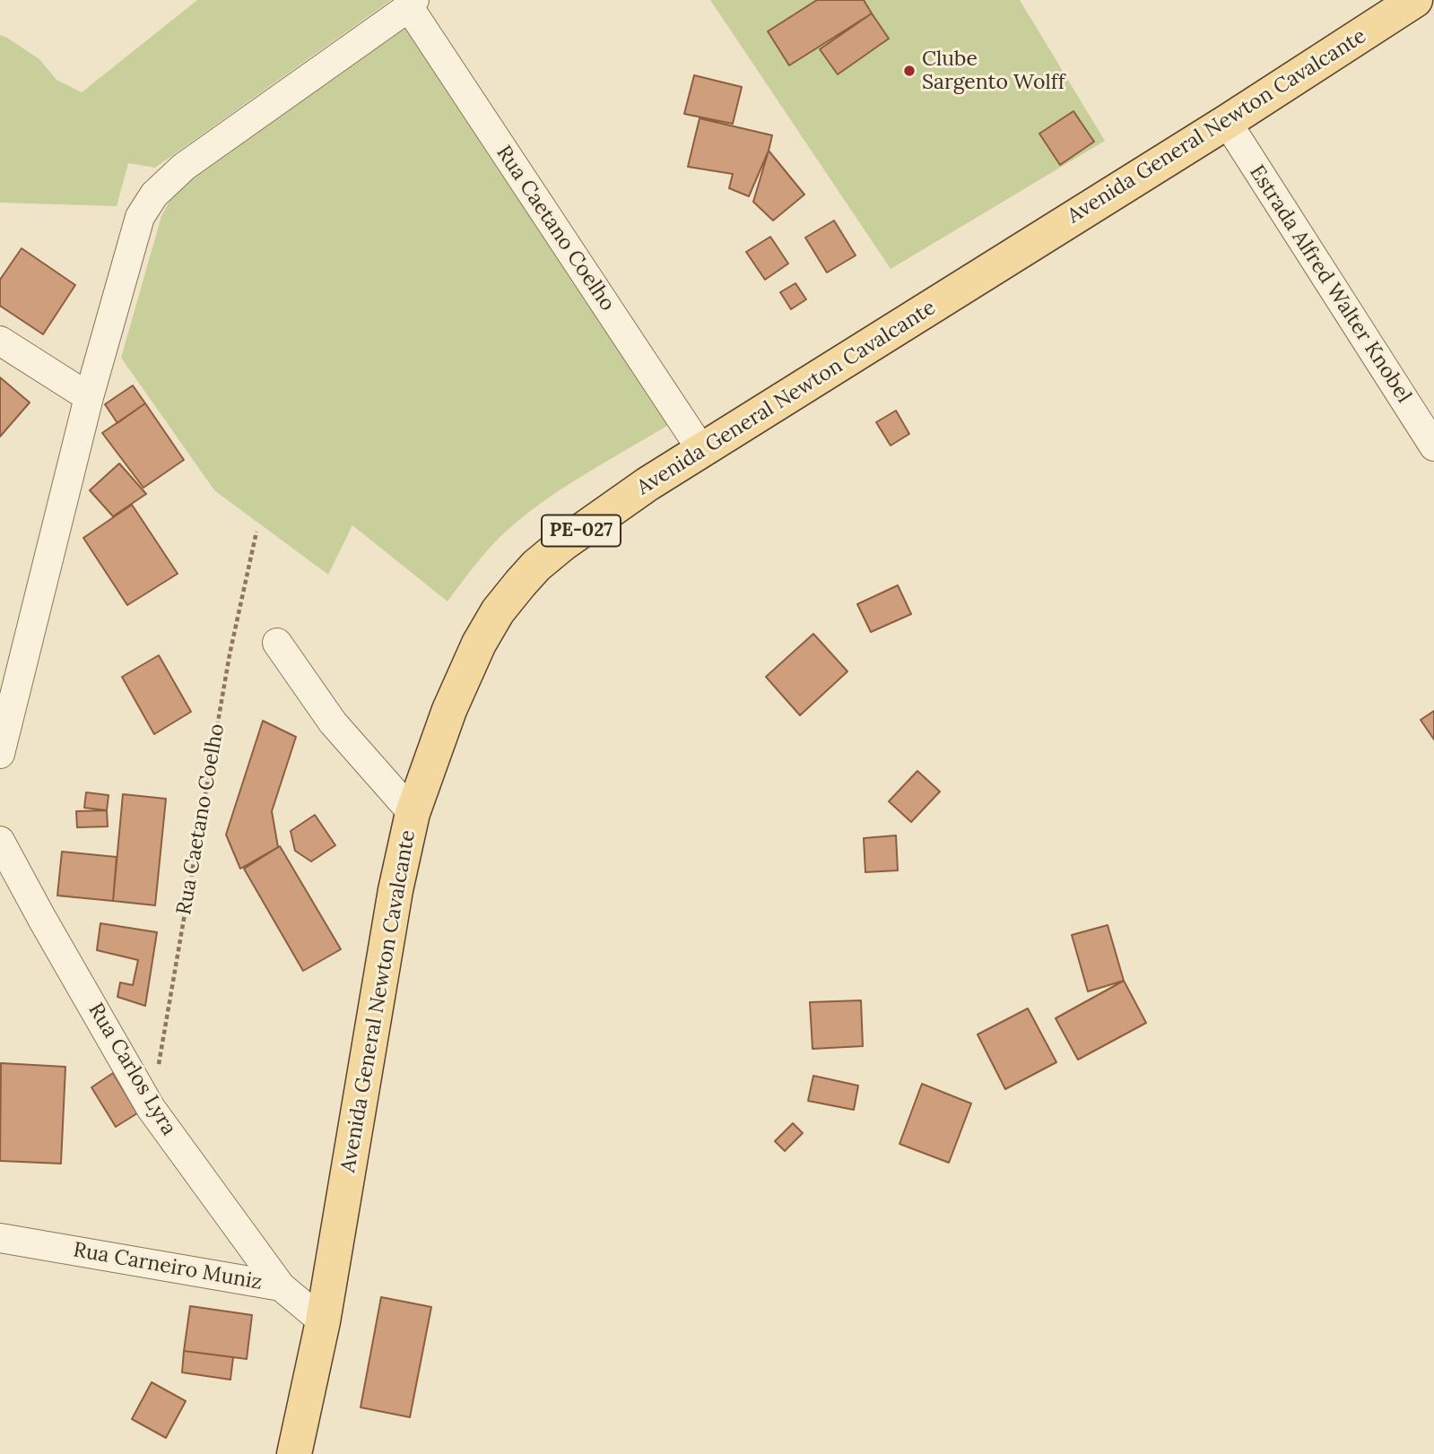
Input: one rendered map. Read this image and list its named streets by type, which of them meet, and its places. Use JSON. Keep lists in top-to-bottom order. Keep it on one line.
{"streets":{"main road":["Avenida General Newton Cavalcante","PE-027"],"street":["Rua Caetano Coelho","Estrada Alfred Walter Knobel","Rua Carlos Lyra","Rua Carneiro Muniz"]},"crossings":[["Avenida General Newton Cavalcante","Rua Caetano Coelho"],["Avenida General Newton Cavalcante","Estrada Alfred Walter Knobel"],["Avenida General Newton Cavalcante","Rua Carneiro Muniz"],["Rua Caetano Coelho","Rua Carlos Lyra"],["Rua Carlos Lyra","Rua Carneiro Muniz"]],"places":["Clube Sargento Wolff"]}
